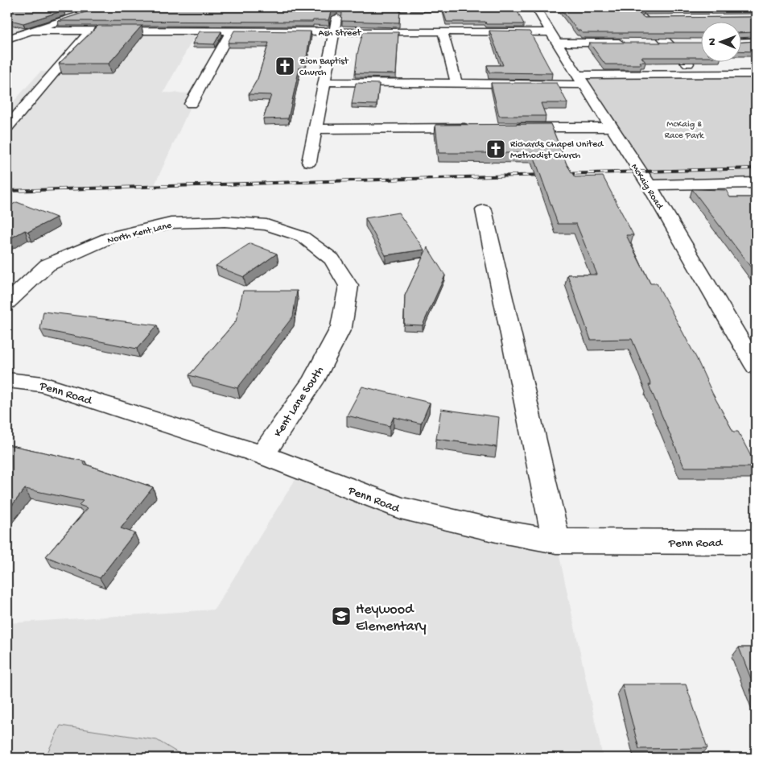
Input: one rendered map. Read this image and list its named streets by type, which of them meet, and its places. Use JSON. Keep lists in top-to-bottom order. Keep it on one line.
{"streets":{"street":["Ash Street","McKaig Road","North Kent Lane","Penn Road","Kent Lane South"]},"crossings":[["Ash Street","McKaig Road"],["North Kent Lane","Kent Lane South"],["Penn Road","Kent Lane South"]],"parks":["McKaig & Race Park"],"places":{"church":["Zion Baptist Church","Richards Chapel United Methodist Church"],"school or university":["Heywood Elementary"]},"north":"left"}
